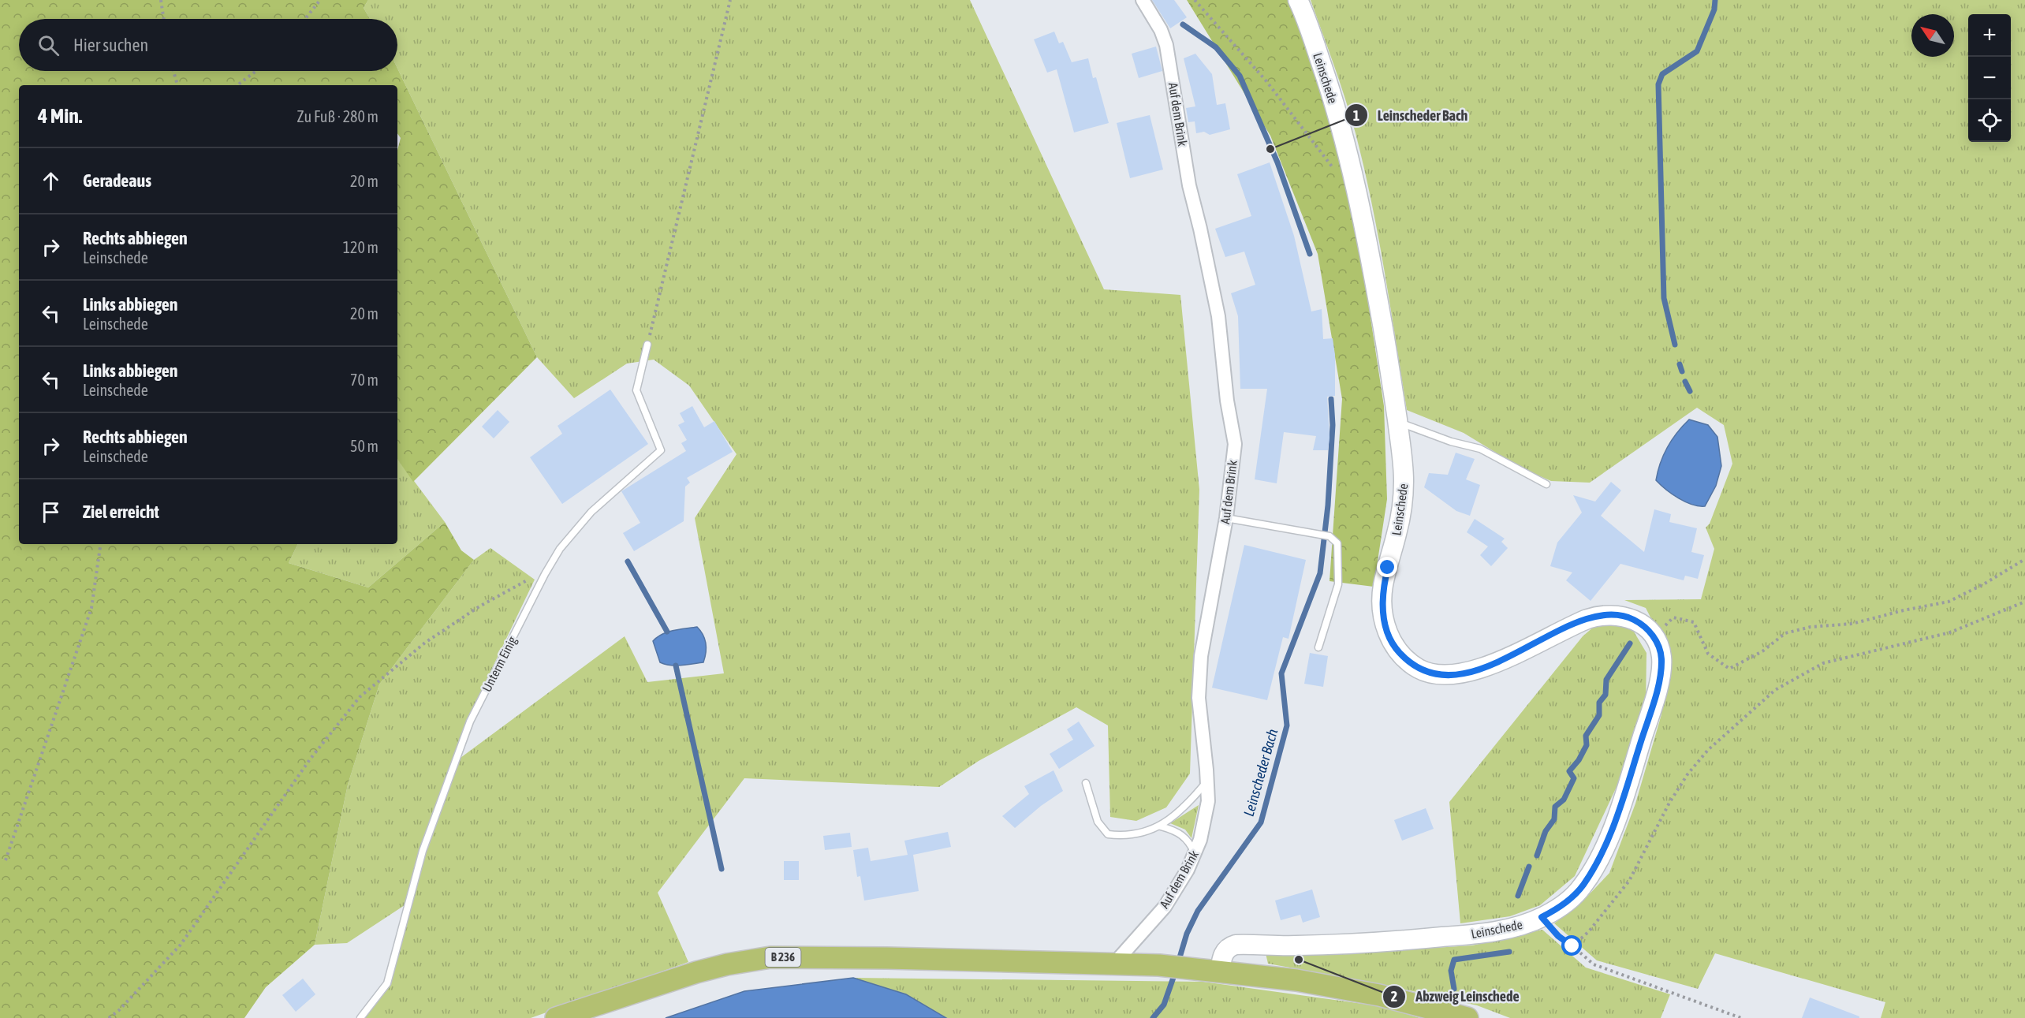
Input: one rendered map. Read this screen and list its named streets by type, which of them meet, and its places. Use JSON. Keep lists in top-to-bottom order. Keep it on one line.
{"streets":{"main road":["Leinschede","B 236"],"street":["Auf dem Brink"],"lane":["Unterm Einig"]},"crossings":[["Leinschede","B 236"],["Auf dem Brink","B 236"]],"water":["Leinscheder Bach"],"places":["Leinscheder Bach","Abzweig Leinschede"],"north":"top left","page":{"map_buttons":["+","−"],"search":"Hier suchen","heading":["4 Min.","Zu Fuß · 280 m"],"list":[["Geradeaus","20 m"],["Rechts abbiegen","Leinschede","120 m"],["Links abbiegen","Leinschede","20 m"],["Links abbiegen","Leinschede","70 m"],["Rechts abbiegen","Leinschede","50 m"],"Ziel erreicht"]}}
